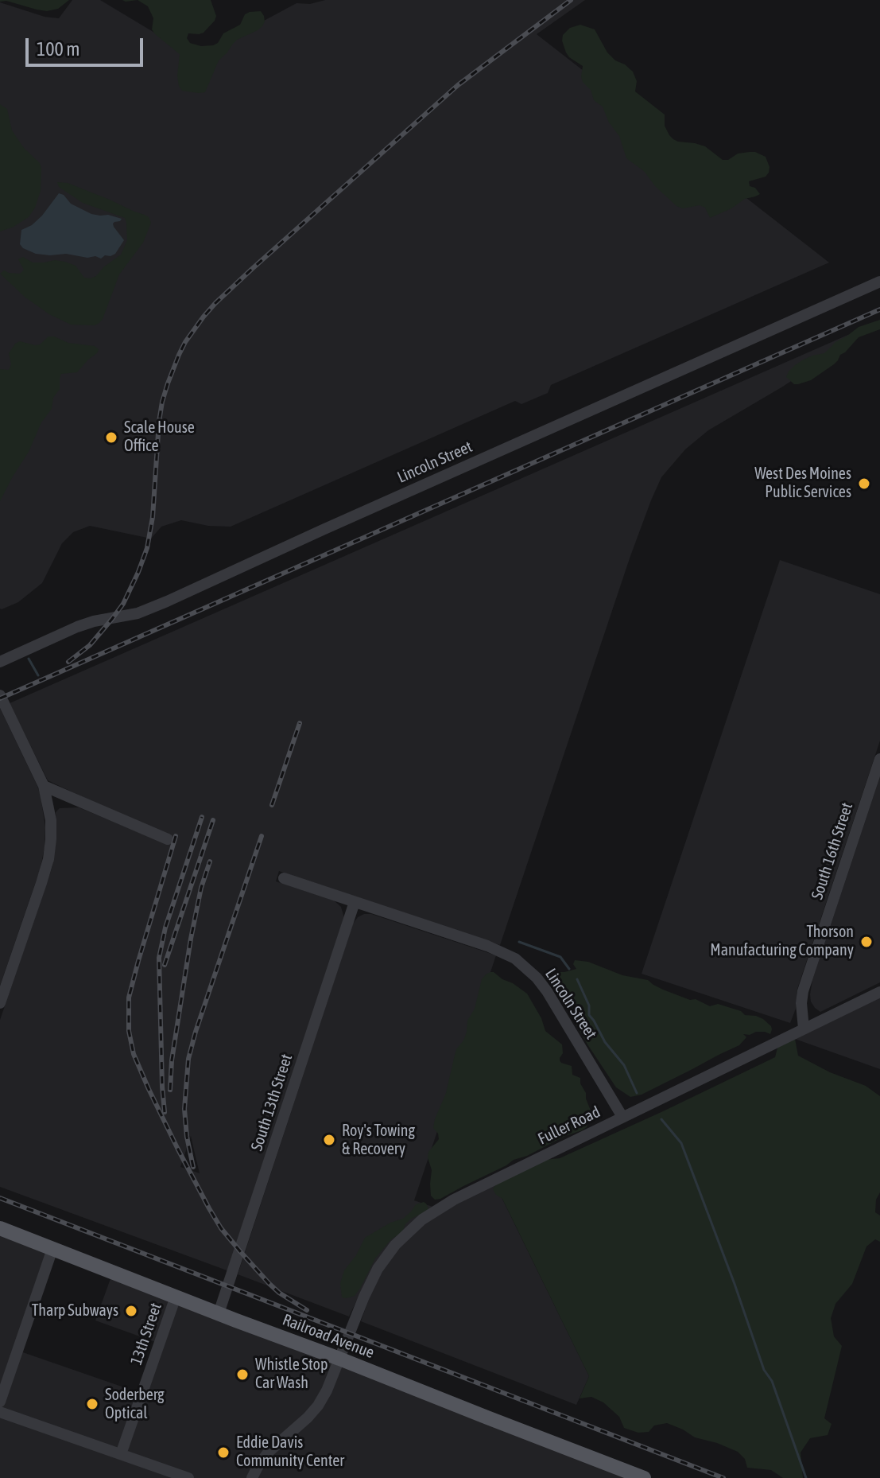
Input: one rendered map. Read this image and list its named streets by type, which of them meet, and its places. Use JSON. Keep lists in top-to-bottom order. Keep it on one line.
{"streets":{"main road":["Railroad Avenue"],"street":["Lincoln Street","South 16th Street","South 13th Street","Fuller Road","13th Street"]},"crossings":[["Lincoln Street","South 13th Street"],["Lincoln Street","Fuller Road"],["South 16th Street","Fuller Road"],["South 13th Street","Railroad Avenue"],["Fuller Road","Railroad Avenue"],["13th Street","Railroad Avenue"]],"places":["Scale House Office","West Des Moines Public Services","Thorson Manufacturing Company","Roy's Towing & Recovery","Tharp Subways","Whistle Stop Car Wash","Soderberg Optical","Eddie Davis Community Center"],"scale_bar":"100 m"}
